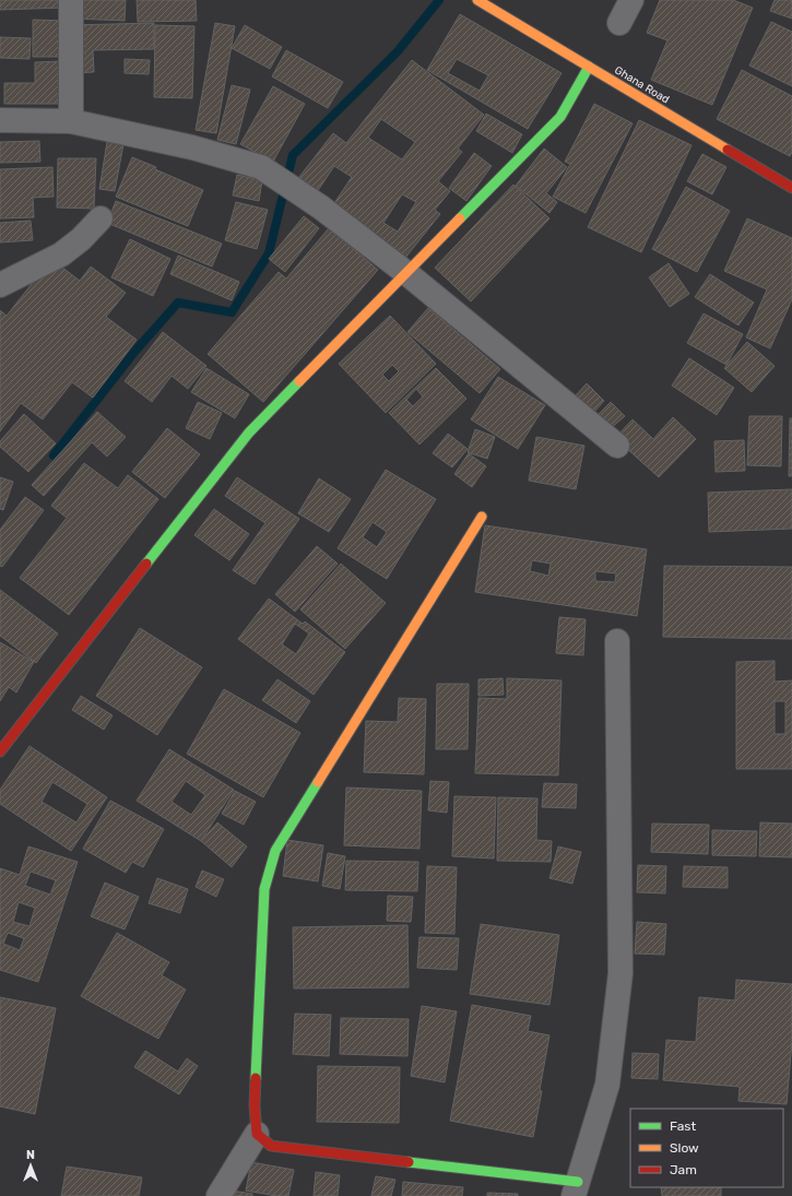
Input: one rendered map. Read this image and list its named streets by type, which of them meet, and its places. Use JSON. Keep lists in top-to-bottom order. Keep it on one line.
{"streets":{"street":["Ghana Road"]},"legend":["Fast","Slow","Jam"],"north":"top"}
